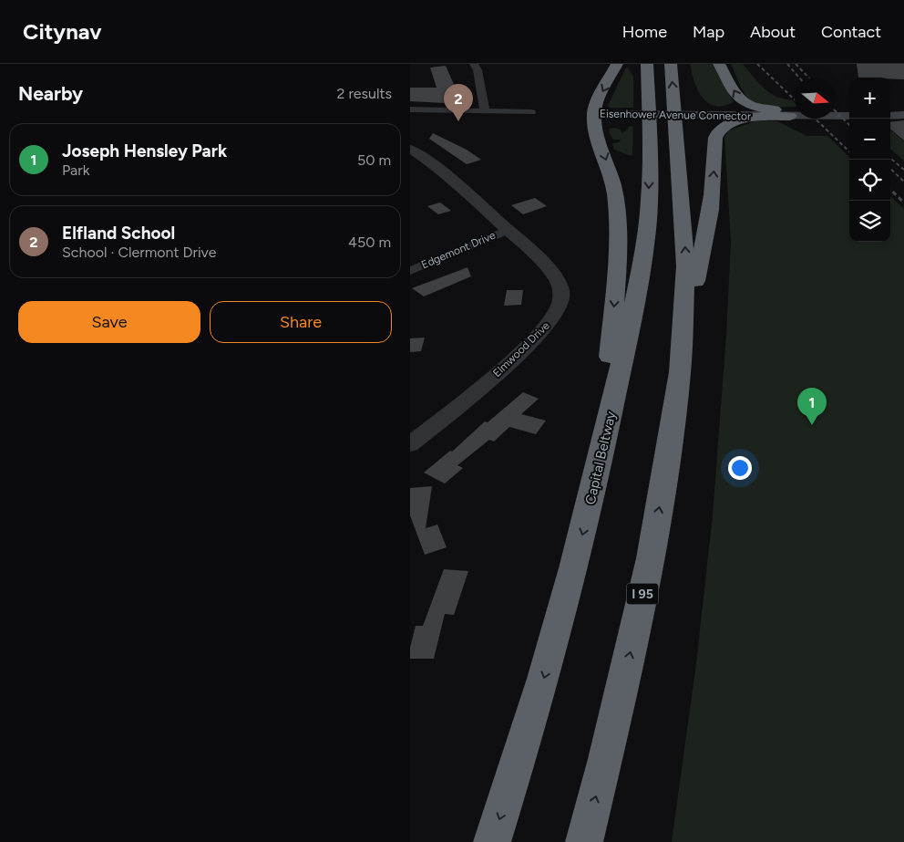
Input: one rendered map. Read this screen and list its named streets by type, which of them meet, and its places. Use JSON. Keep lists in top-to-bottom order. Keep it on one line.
{"streets":{"highway":["Capital Beltway","I 95"],"main road":["Eisenhower Avenue Connector"],"street":["Edgemont Drive","Elmwood Drive"]},"crossings":[["Edgemont Drive","Elmwood Drive"]],"north":"right","page":{"header":"Citynav","nav":["Home","Map","About","Contact"],"heading":["Nearby","2 results"],"map_buttons":["+","−"],"pins":["2","1"],"list":[{"mark":"1","name":"Joseph Hensley Park","note":"Park","value":"50 m"},{"mark":"2","name":"Elfland School","note":"School · Clermont Drive","value":"450 m"}],"buttons":["Save","Share"]}}
